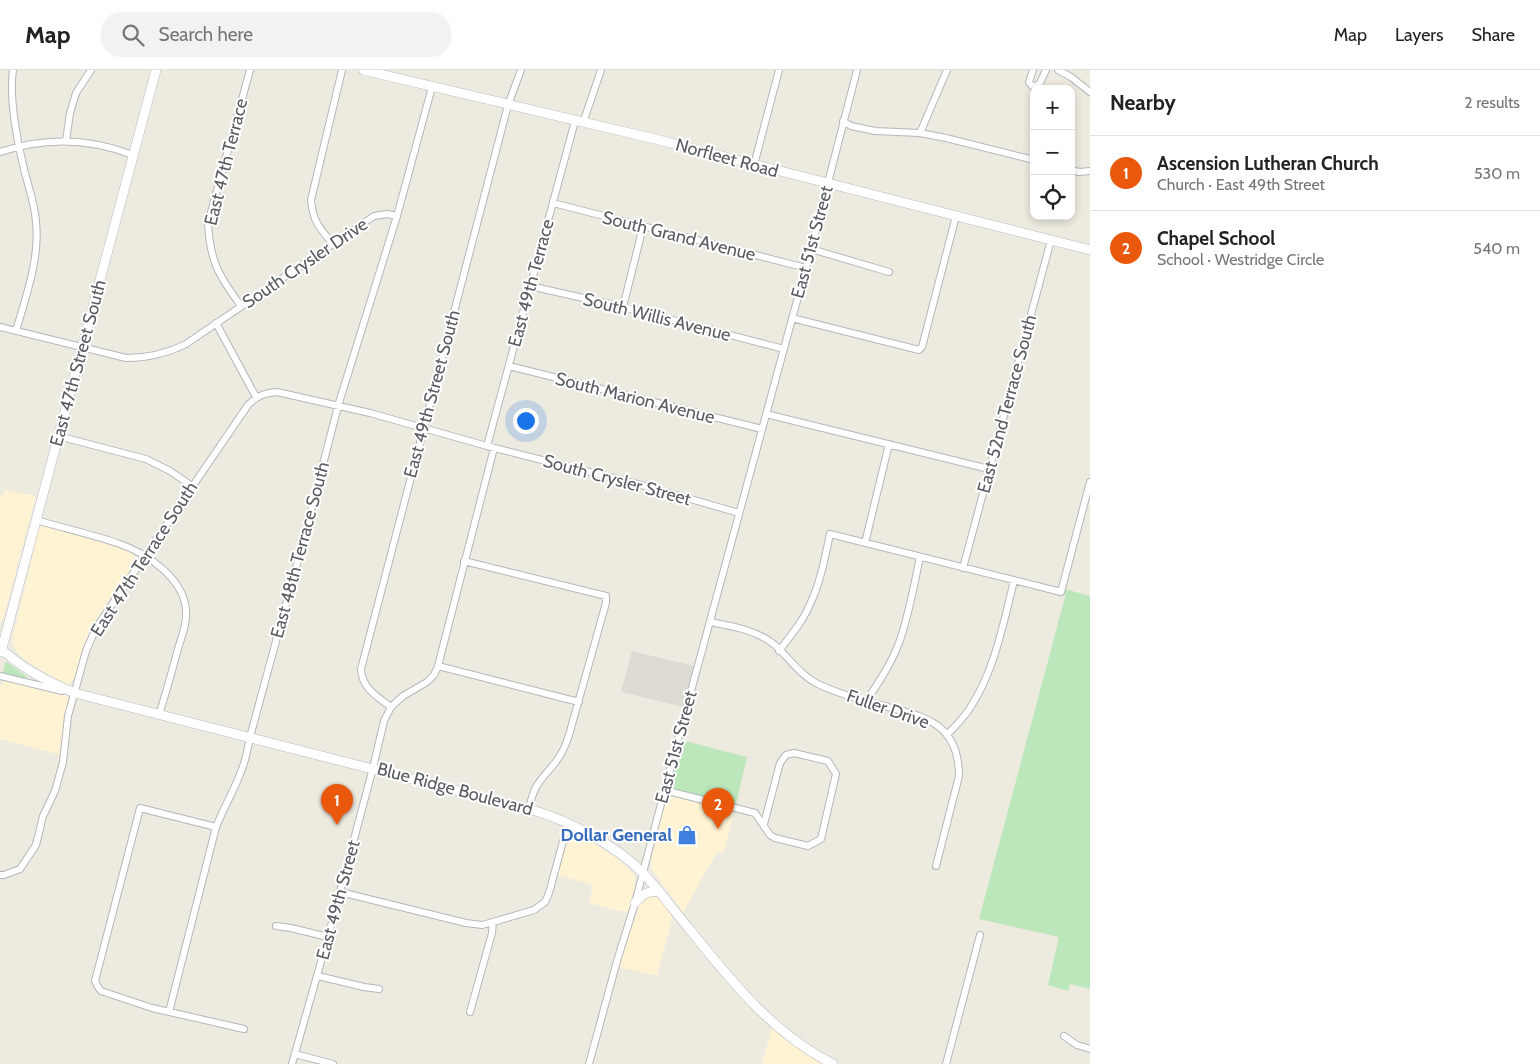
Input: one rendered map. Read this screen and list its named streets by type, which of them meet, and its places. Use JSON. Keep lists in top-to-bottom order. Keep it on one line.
{"streets":{"street":["Norfleet Road","East 47th Terrace","South Grand Avenue","East 51st Street","South Crysler Drive","East 49th Terrace","South Willis Avenue","East 47th Street South","East 49th Street South","South Marion Avenue","East 52nd Terrace South","South Crysler Street","East 48th Terrace South","East 47th Terrace South","Fuller Drive","Blue Ridge Boulevard","East 49th Street"]},"crossings":[["Norfleet Road","East 51st Street"],["Norfleet Road","East 49th Terrace"],["Norfleet Road","East 49th Street South"],["Norfleet Road","East 52nd Terrace South"],["Norfleet Road","East 48th Terrace South"],["East 47th Terrace","South Crysler Drive"],["South Grand Avenue","East 51st Street"],["South Grand Avenue","East 49th Terrace"],["East 51st Street","South Willis Avenue"],["East 51st Street","South Marion Avenue"],["East 51st Street","South Crysler Street"],["East 51st Street","Fuller Drive"],["East 51st Street","Blue Ridge Boulevard"],["South Crysler Drive","East 47th Street South"],["South Crysler Drive","East 48th Terrace South"],["East 49th Terrace","South Willis Avenue"],["East 49th Terrace","East 49th Street South"],["East 49th Terrace","South Marion Avenue"],["East 49th Terrace","South Crysler Street"],["East 49th Terrace","East 49th Street"],["East 47th Street South","Blue Ridge Boulevard"],["East 49th Street South","South Crysler Street"],["East 49th Street South","East 49th Street"],["South Crysler Street","East 48th Terrace South"],["South Crysler Street","East 47th Terrace South"],["East 48th Terrace South","Blue Ridge Boulevard"],["East 47th Terrace South","Blue Ridge Boulevard"],["Blue Ridge Boulevard","East 49th Street"]],"places":{"shop":["Dollar General"]},"page":{"header":"Map","search":"Search here","nav":["Map","Layers","Share"],"heading":["Nearby","2 results"],"map_buttons":["+","−"],"list":[{"mark":"1","name":"Ascension Lutheran Church","note":"Church · East 49th Street","value":"530 m"},{"mark":"2","name":"Chapel School","note":"School · Westridge Circle","value":"540 m"}],"pins":["1","2"]}}
